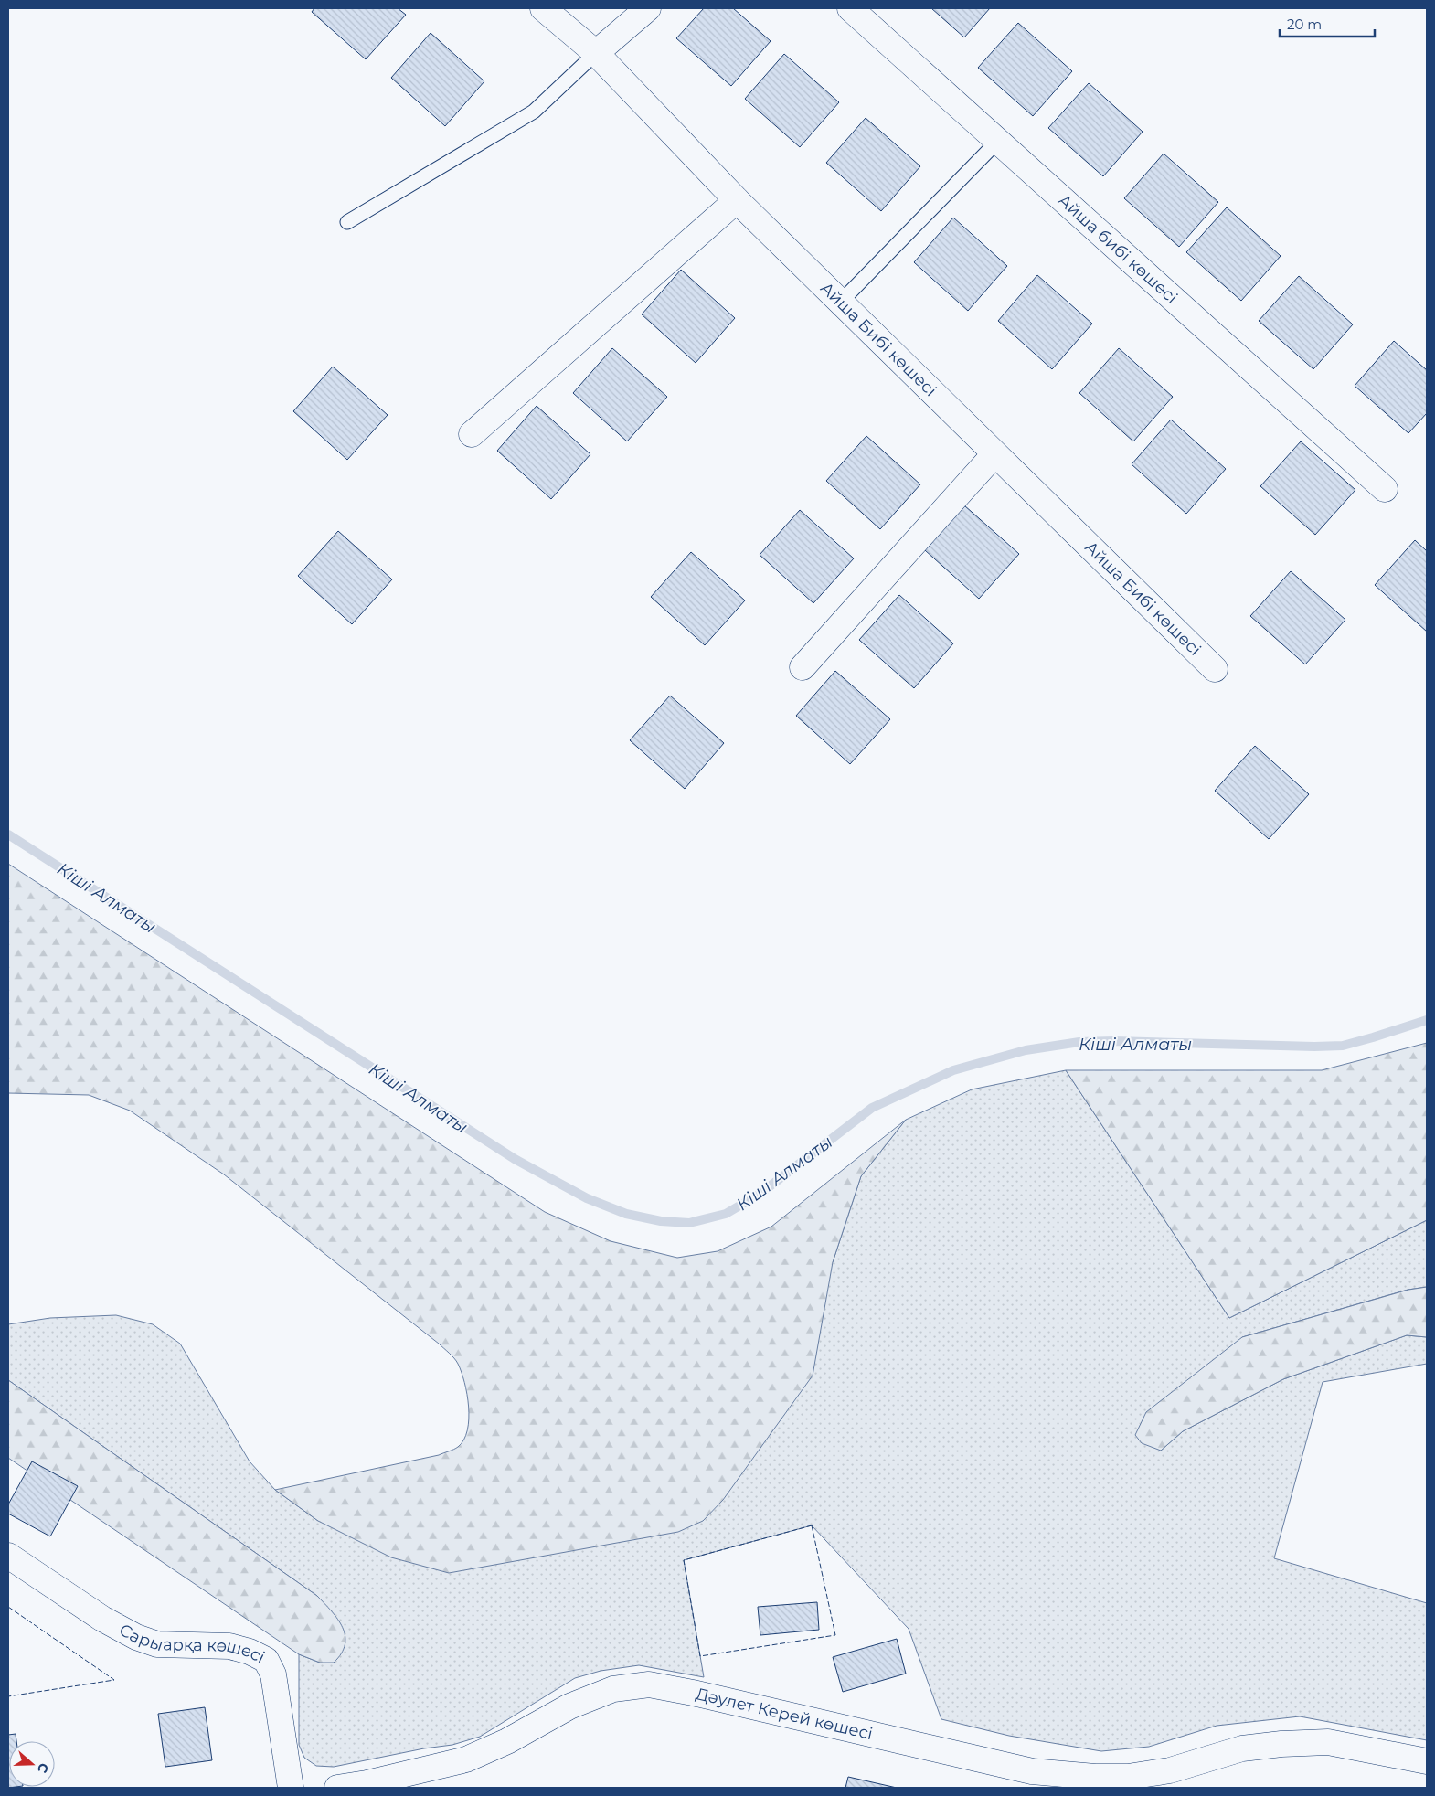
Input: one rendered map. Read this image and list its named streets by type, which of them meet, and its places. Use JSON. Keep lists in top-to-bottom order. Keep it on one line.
{"streets":{"street":["Айша бибі көшесі","Айша Бибі көшесі","Сарыарқа көшесі","Дәулет Керей көшесі"]},"water":["Кіші Алматы"],"scale_bar":"20 m","north":"right"}
